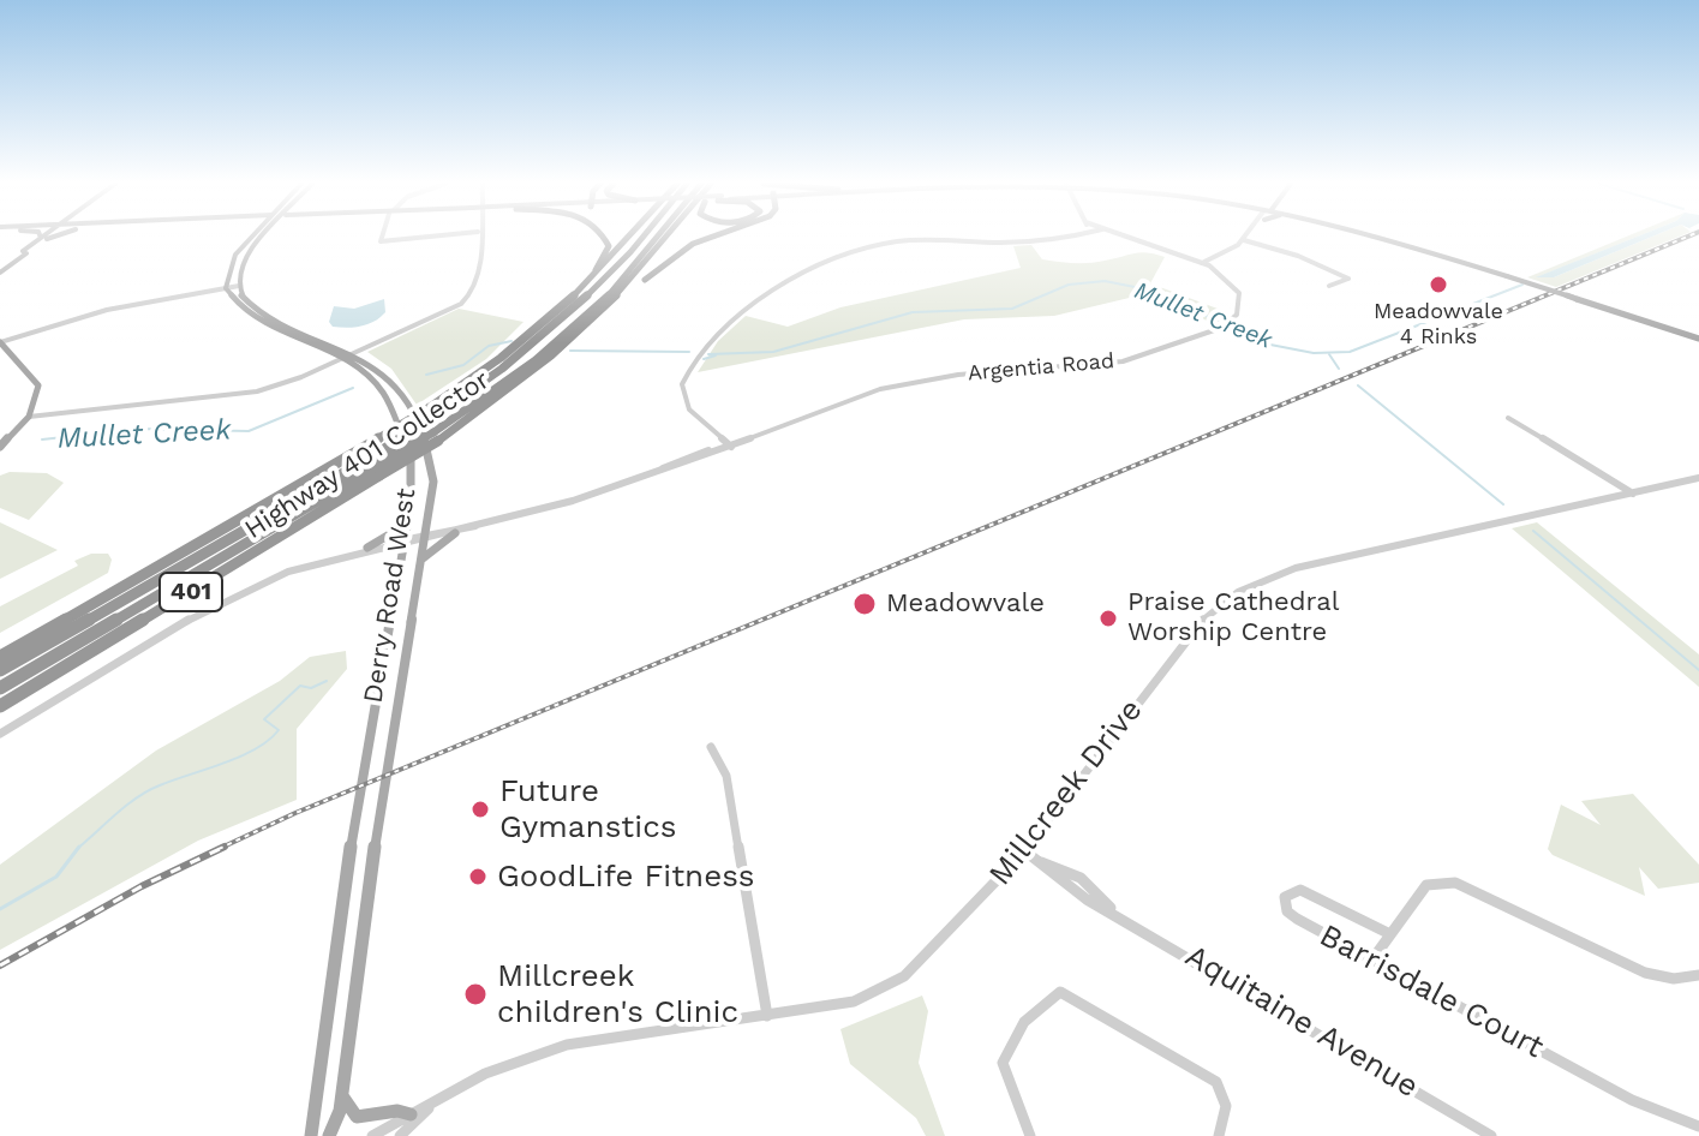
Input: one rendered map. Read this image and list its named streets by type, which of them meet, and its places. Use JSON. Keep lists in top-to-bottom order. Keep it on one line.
{"streets":{"highway":["Highway 401 Collector","401"],"main road":["Derry Road West"],"street":["Argentia Road","Millcreek Drive","Barrisdale Court","Aquitaine Avenue"]},"crossings":[["Argentia Road","Derry Road West"],["Highway 401 Collector","401"],["Millcreek Drive","Aquitaine Avenue"]],"water":["Mullet Creek"],"places":["Meadowvale 4 Rinks","Meadowvale","Praise Cathedral Worship Centre","Future Gymanstics","GoodLife Fitness","Millcreek children's Clinic"]}
